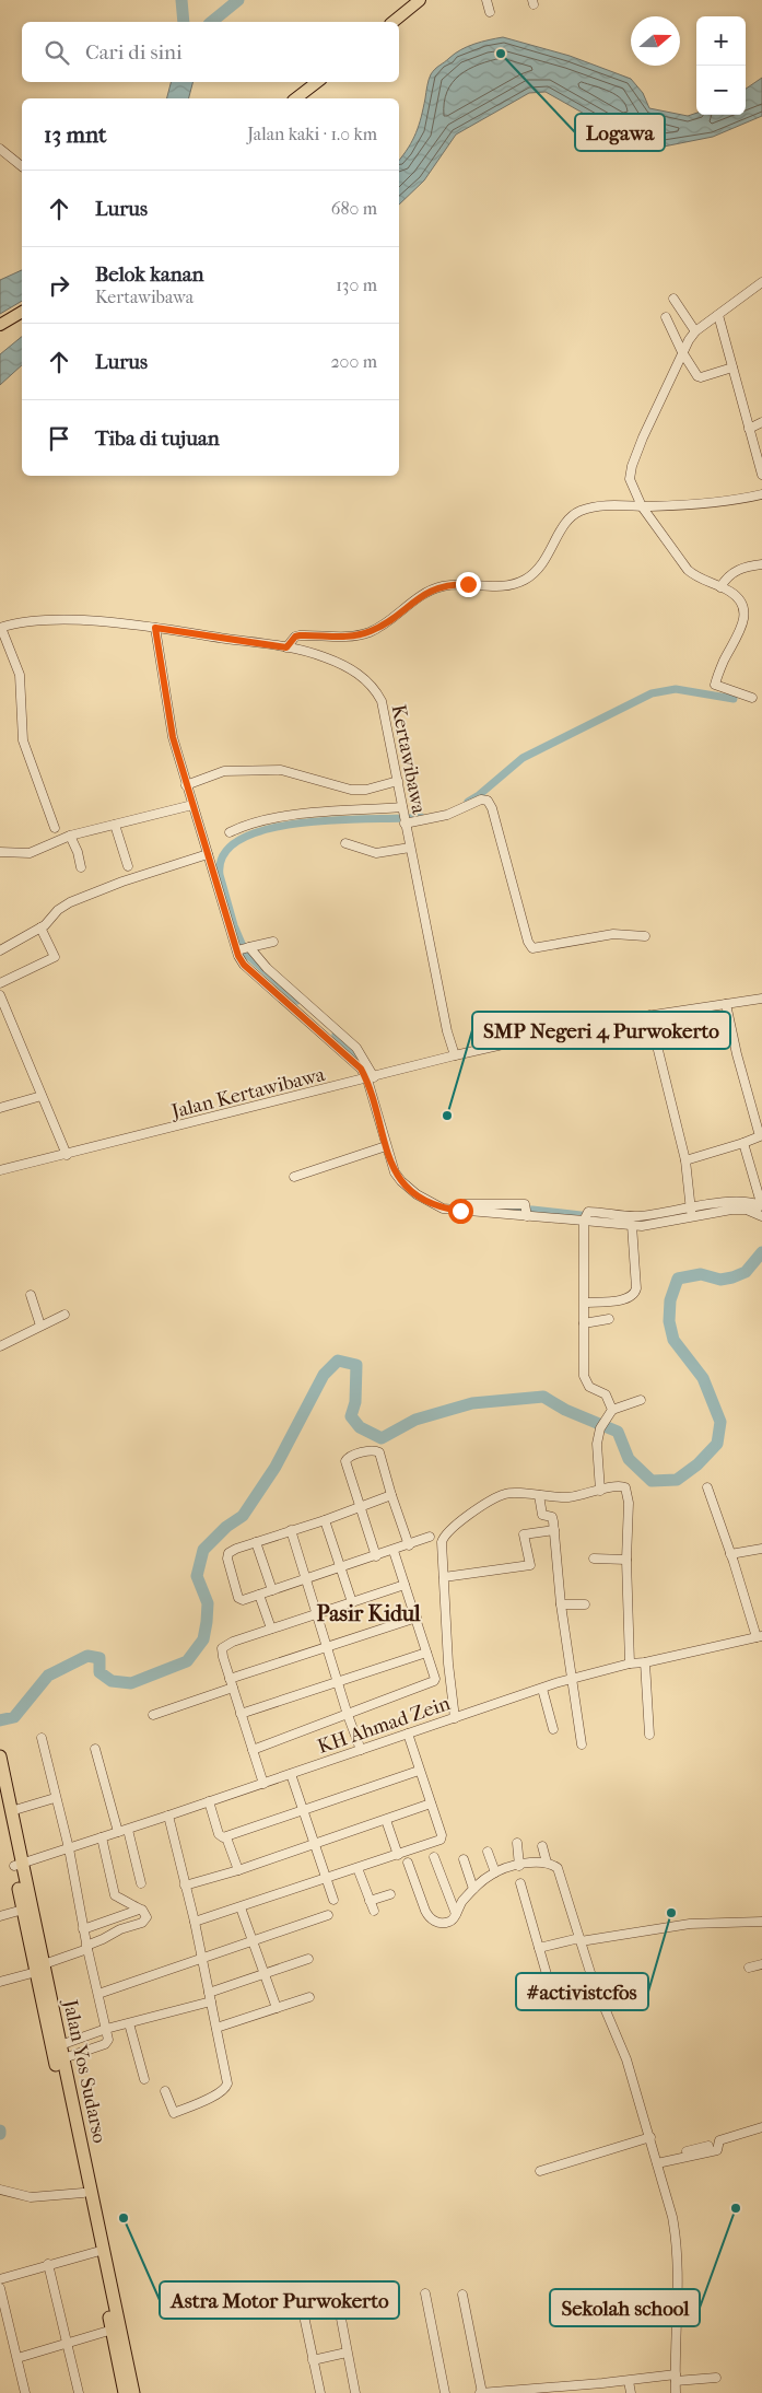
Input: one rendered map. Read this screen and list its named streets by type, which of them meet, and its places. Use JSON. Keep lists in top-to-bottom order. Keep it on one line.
{"streets":{"highway":["Jalan Yos Sudarso"],"street":["Kertawibawa","Jalan Kertawibawa","KH Ahmad Zein"]},"crossings":[["Kertawibawa","Jalan Kertawibawa"],["KH Ahmad Zein","Jalan Yos Sudarso"]],"districts":["Pasir Kidul"],"places":["Logawa","SMP Negeri 4 Purwokerto","#activistcfos","Sekolah school","Astra Motor Purwokerto"],"north":"right","page":{"map_buttons":["+","−"],"search":"Cari di sini","heading":["13 mnt","Jalan kaki · 1.0 km"],"list":[["Lurus","680 m"],["Belok kanan","Kertawibawa","130 m"],["Lurus","200 m"],"Tiba di tujuan"]}}
